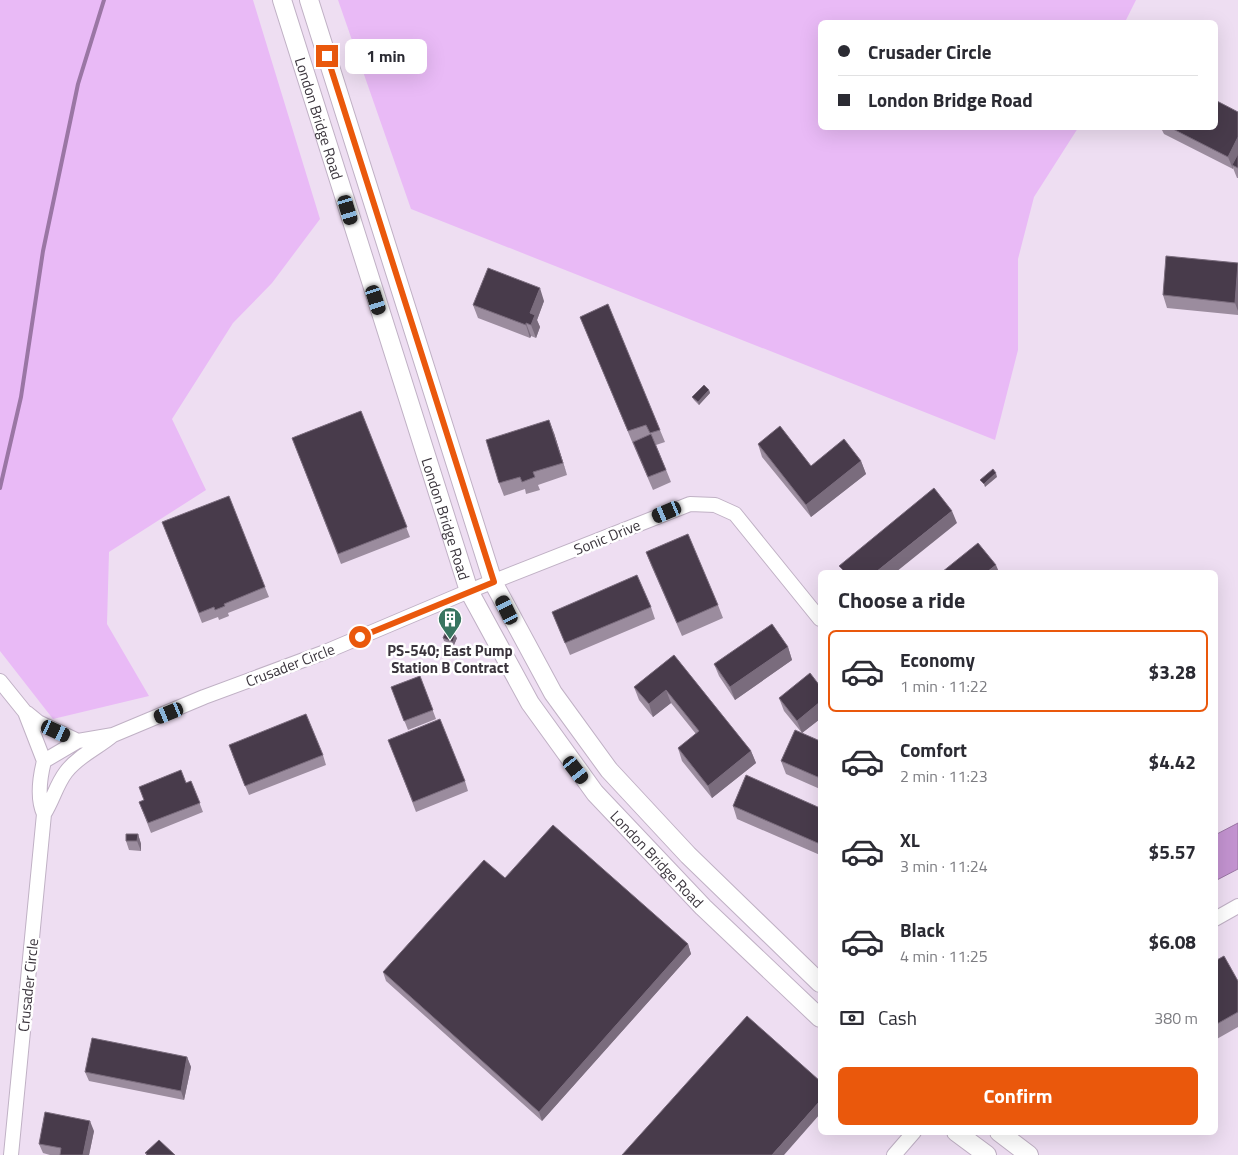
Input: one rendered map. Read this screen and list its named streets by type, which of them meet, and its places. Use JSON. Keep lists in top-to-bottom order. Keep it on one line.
{"streets":{"main road":["London Bridge Road"],"street":["Sonic Drive","Crusader Circle"]},"crossings":[["London Bridge Road","Sonic Drive"],["London Bridge Road","Crusader Circle"],["Sonic Drive","Crusader Circle"]],"places":{"building":["PS-540; East Pump Station B Contract"]},"page":{"banner":["Crusader Circle","London Bridge Road"],"bubble":"1 min","heading":"Choose a ride","list":[{"name":"Economy","note":"1 min · 11:22","value":"$3.28"},{"name":"Comfort","note":"2 min · 11:23","value":"$4.42"},{"name":"XL","note":"3 min · 11:24","value":"$5.57"},{"name":"Black","note":"4 min · 11:25","value":"$6.08"}],"pay":["Cash","380 m"],"buttons":"Confirm"}}
